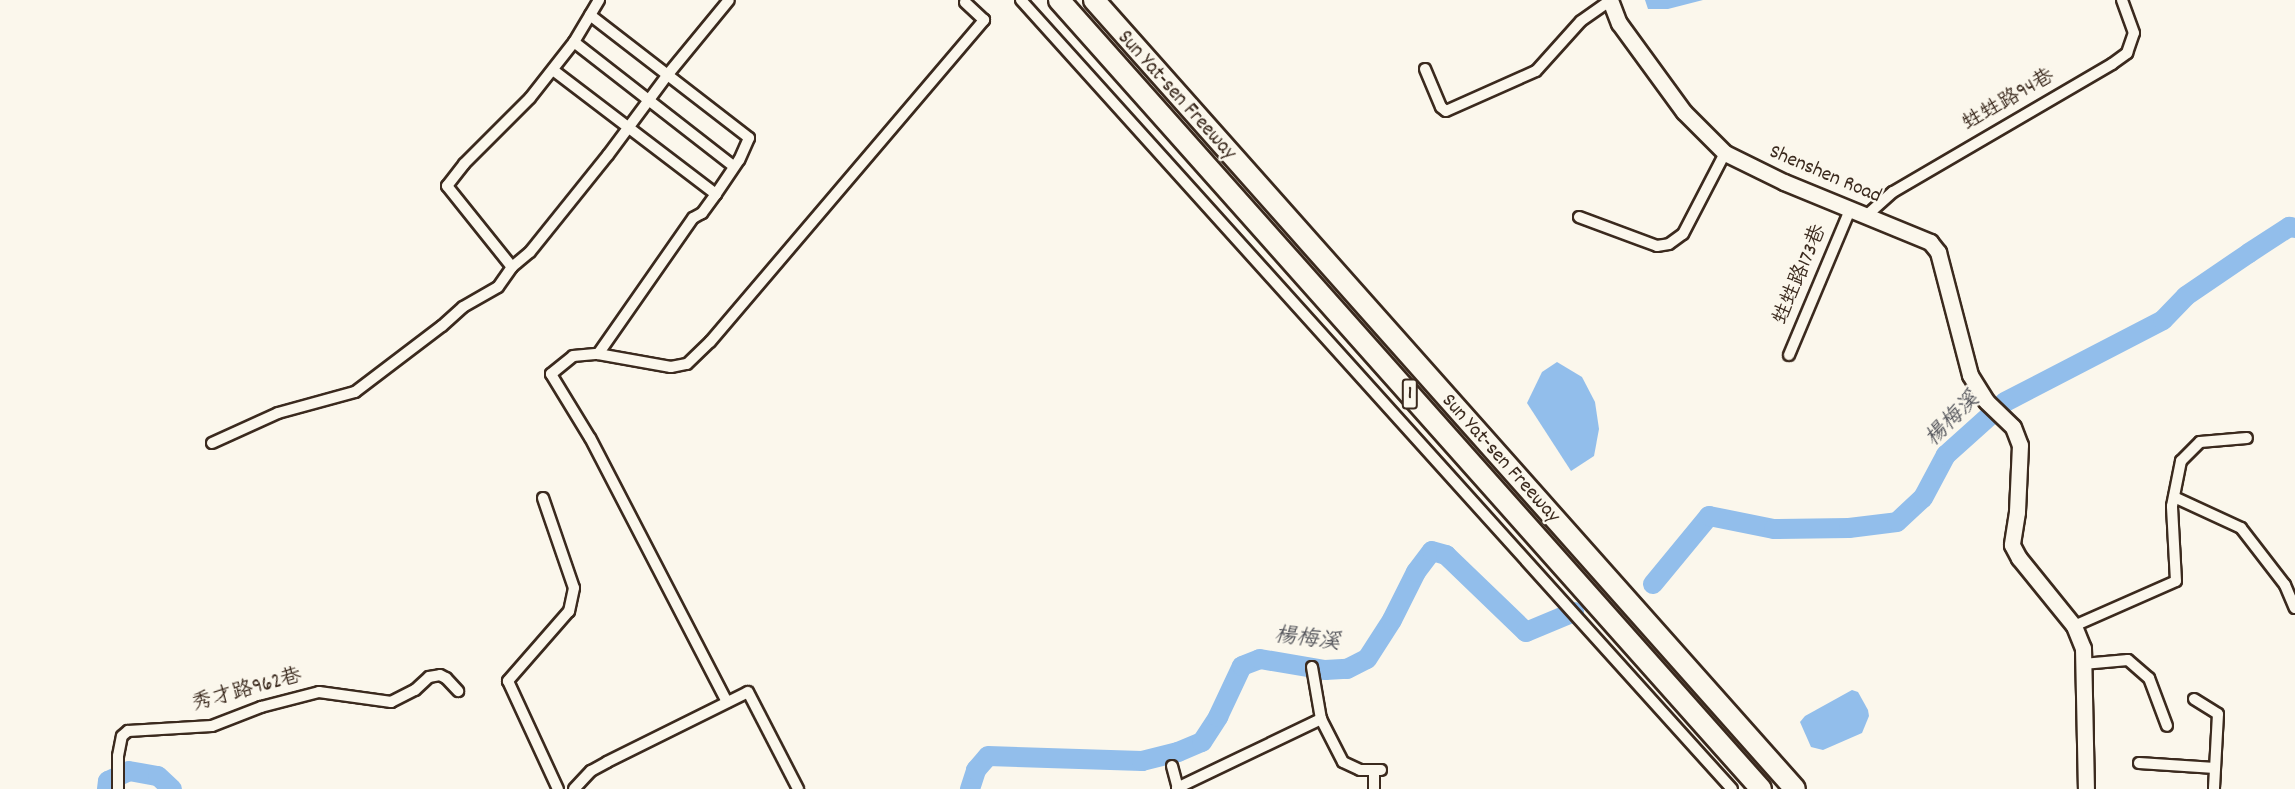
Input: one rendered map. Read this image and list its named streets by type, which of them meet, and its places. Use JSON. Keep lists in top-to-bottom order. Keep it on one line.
{"streets":{"highway":["Sun Yat-sen Freeway","1"],"street":["甡甡路94巷","Shenshen Road","甡甡路173巷","秀才路962巷"]},"crossings":[["甡甡路94巷","Shenshen Road"],["Shenshen Road","甡甡路173巷"]],"water":["楊梅溪"]}
